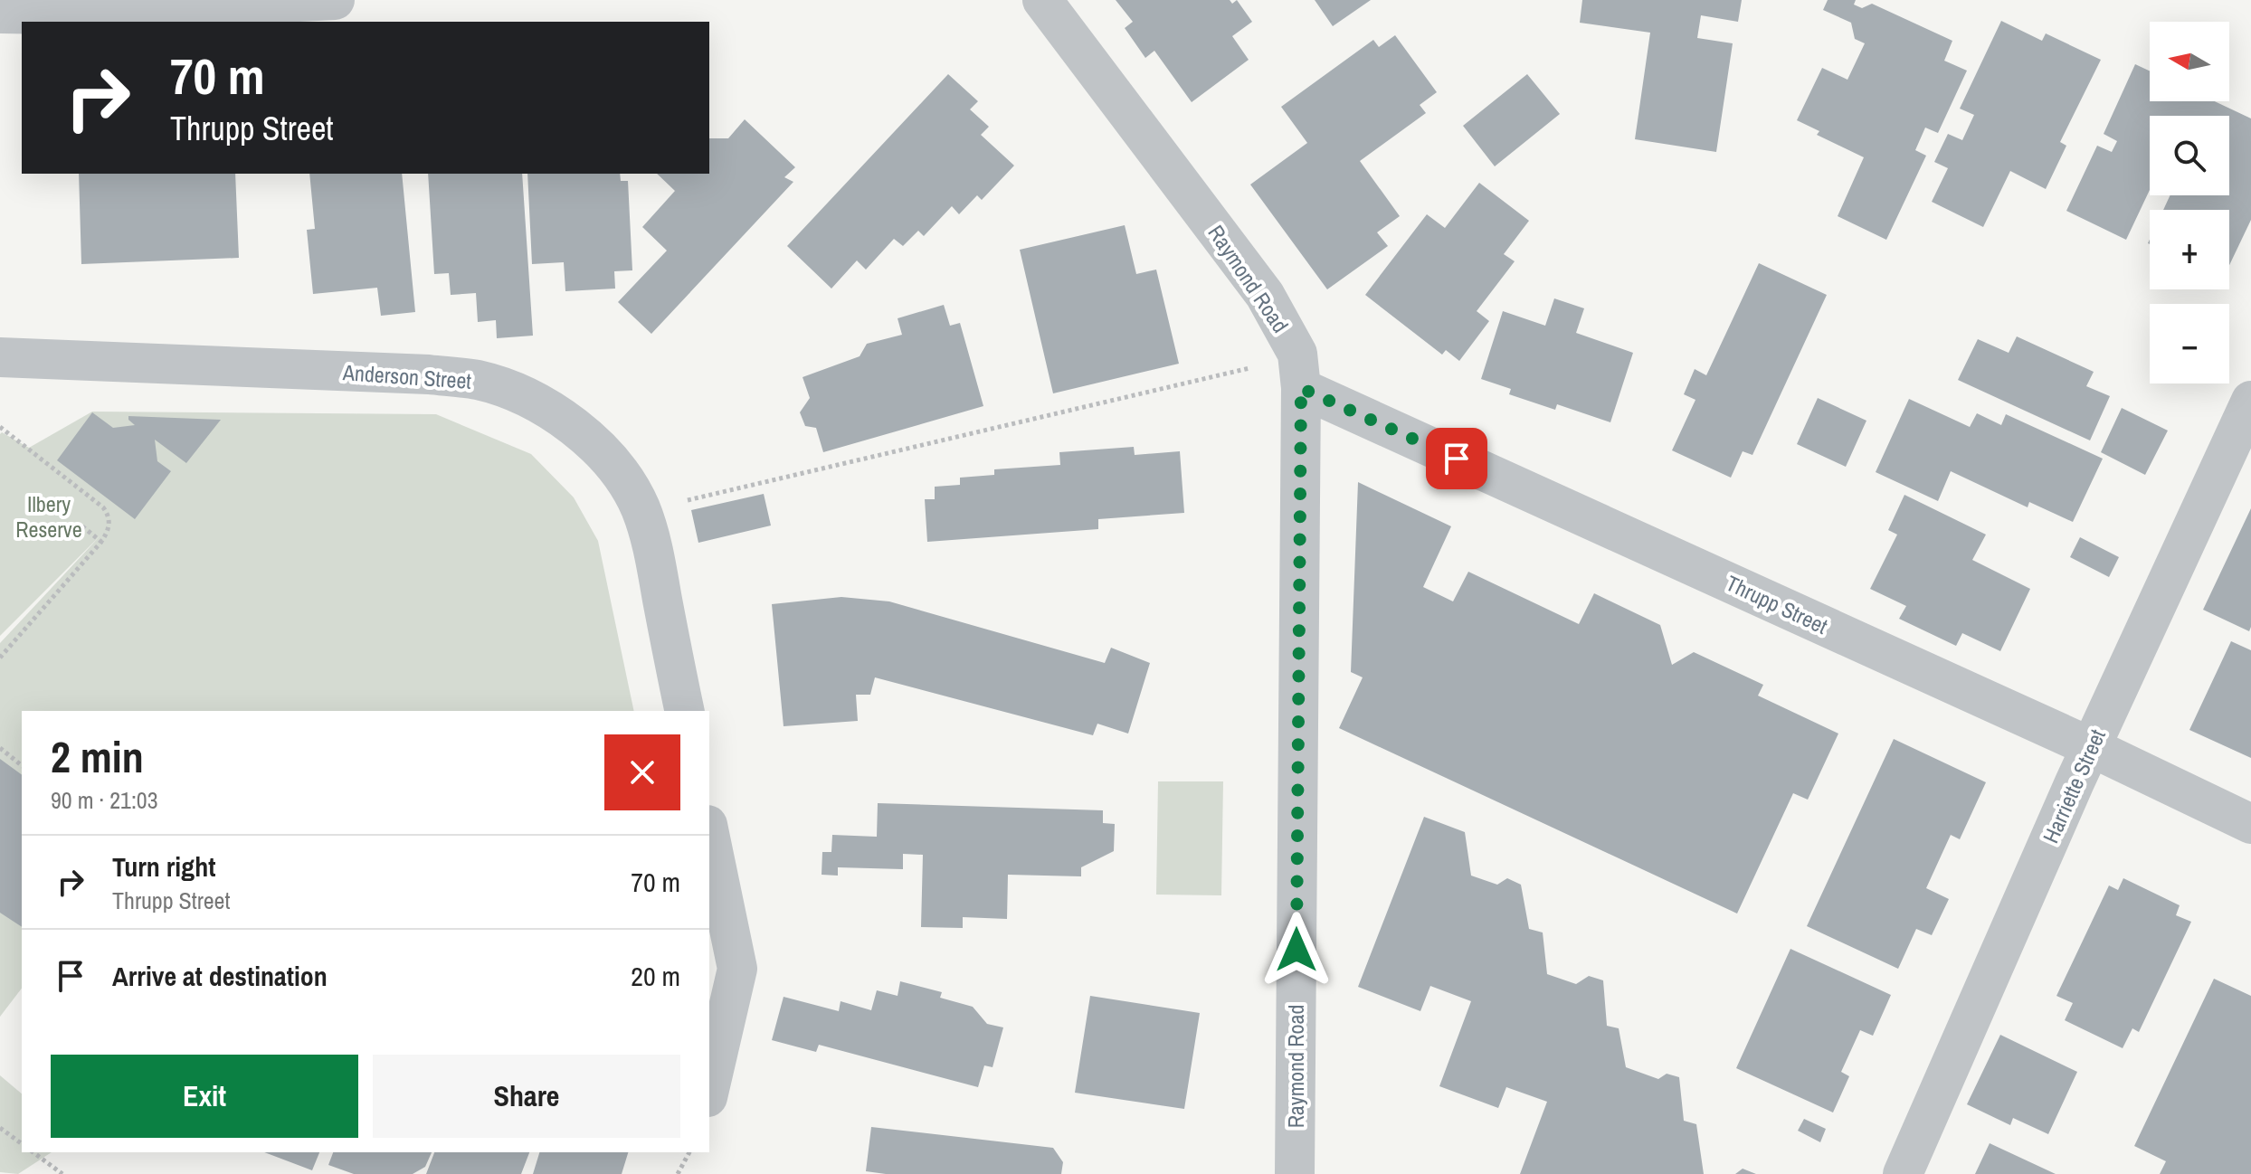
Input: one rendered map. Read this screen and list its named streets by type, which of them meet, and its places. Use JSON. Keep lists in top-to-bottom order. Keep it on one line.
{"streets":{"street":["Raymond Road","Anderson Street","Thrupp Street","Harriette Street"]},"crossings":[["Raymond Road","Thrupp Street"],["Thrupp Street","Harriette Street"]],"parks":["Ilbery Reserve"],"north":"left","page":{"map_buttons":["+","−"],"turn":["70 m","Thrupp Street"],"heading":["2 min","90 m · 21:03"],"list":[{"name":"Turn right","note":"Thrupp Street","value":"70 m"},{"name":"Arrive at destination","value":"20 m"}],"buttons":["Exit","Share"]}}
